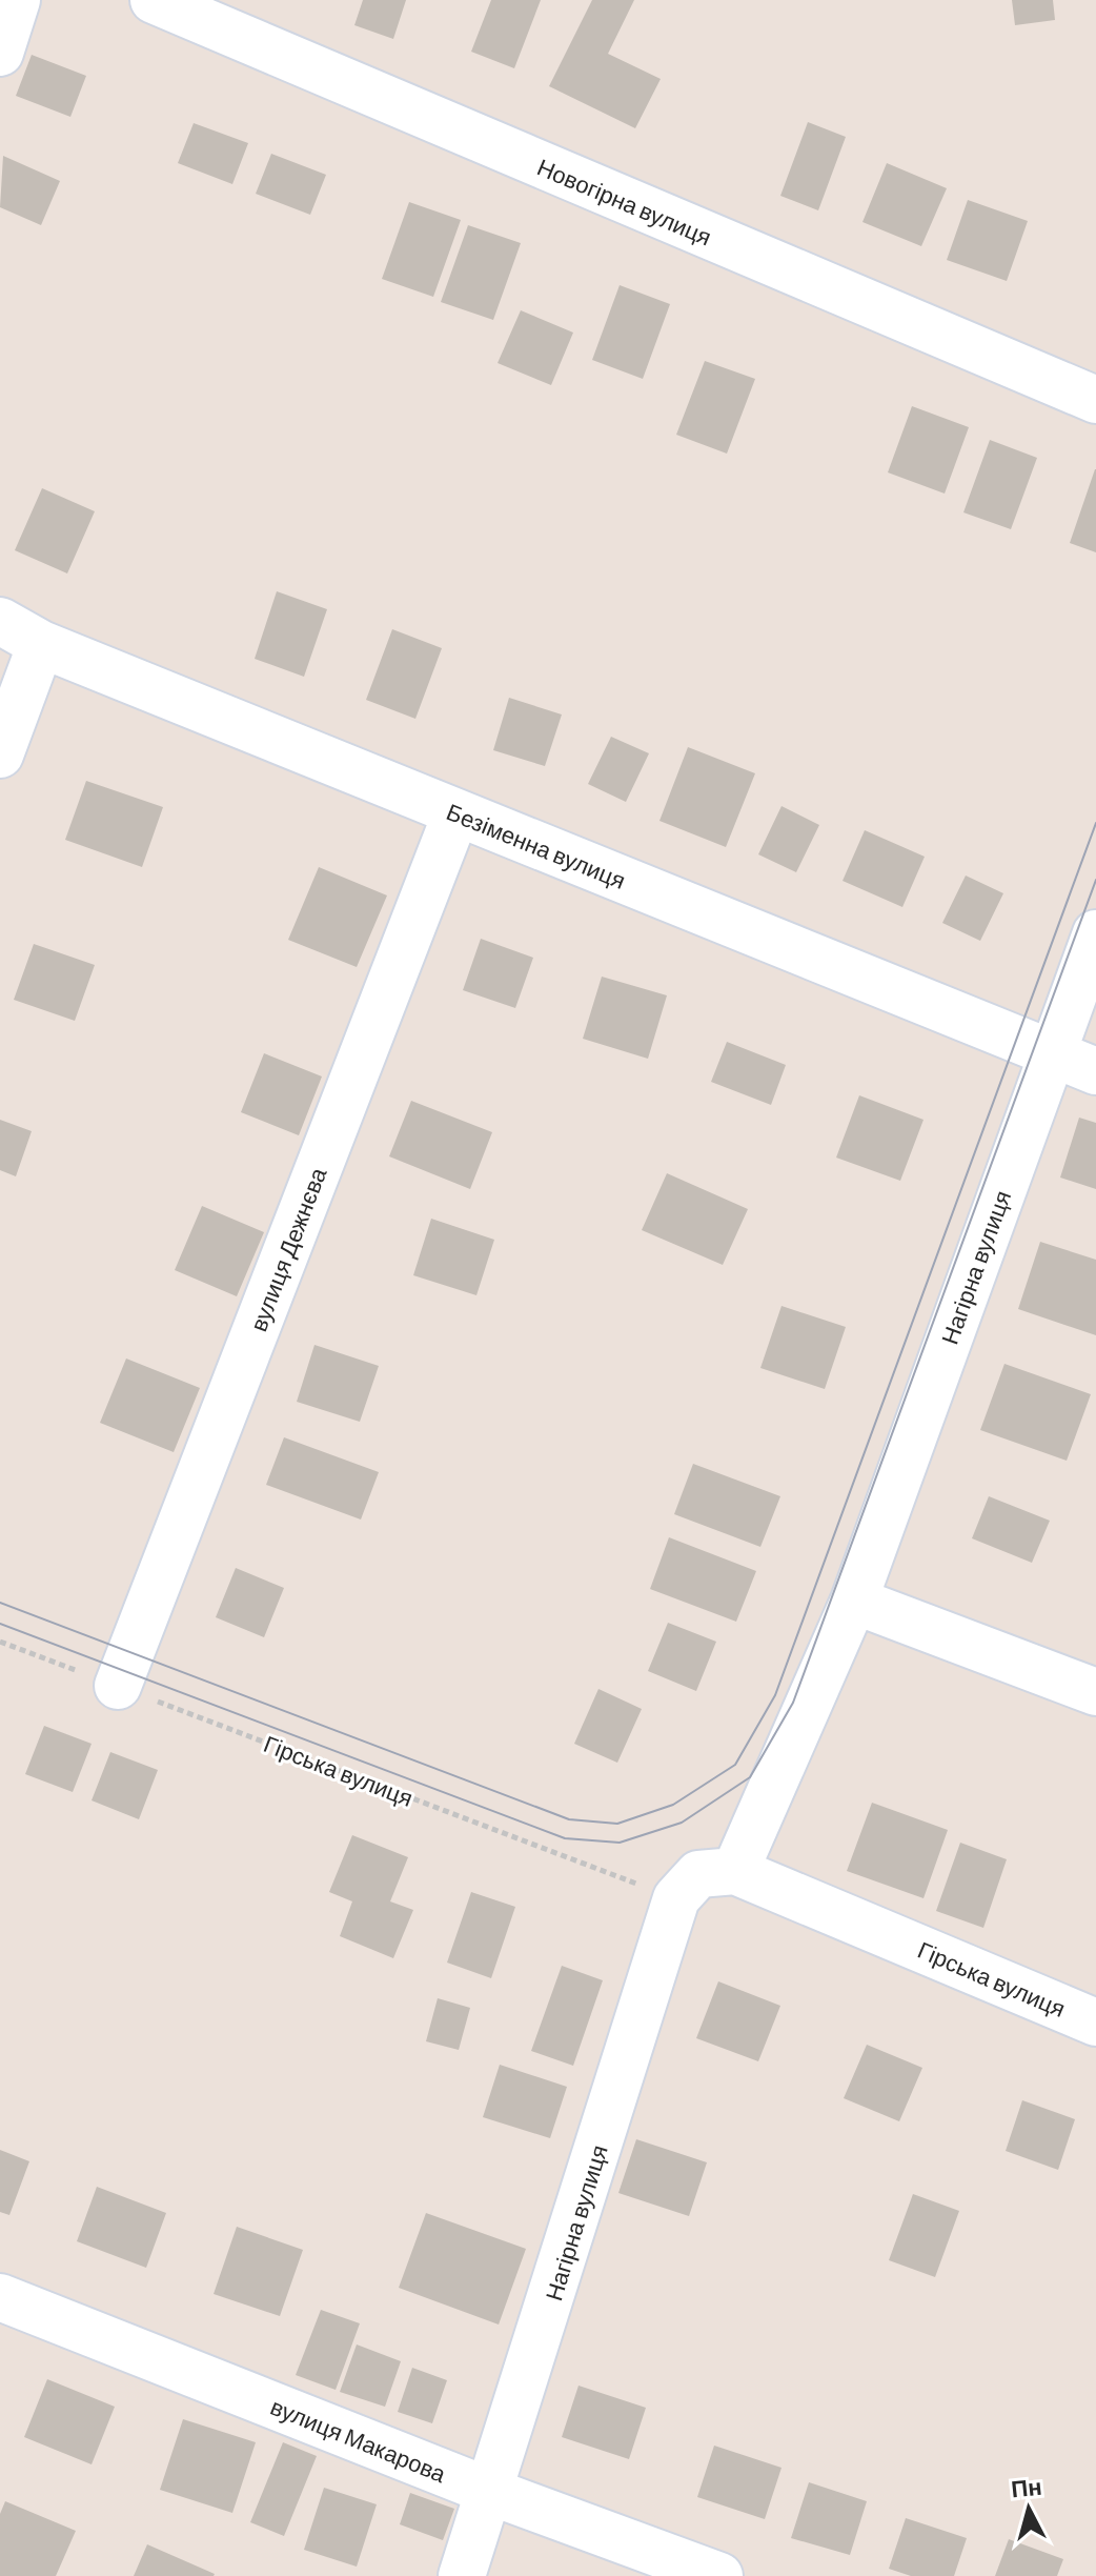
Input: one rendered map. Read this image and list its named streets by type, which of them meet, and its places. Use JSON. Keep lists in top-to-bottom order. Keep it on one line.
{"streets":{"street":["Новогірна вулиця","Безіменна вулиця","вулиця Дежнєва","Нагірна вулиця","Гірська вулиця","вулиця Макарова"]},"crossings":[["Безіменна вулиця","вулиця Дежнєва"],["Безіменна вулиця","Нагірна вулиця"],["вулиця Дежнєва","Гірська вулиця"],["Нагірна вулиця","Гірська вулиця"],["Нагірна вулиця","вулиця Макарова"]],"north":"top"}
